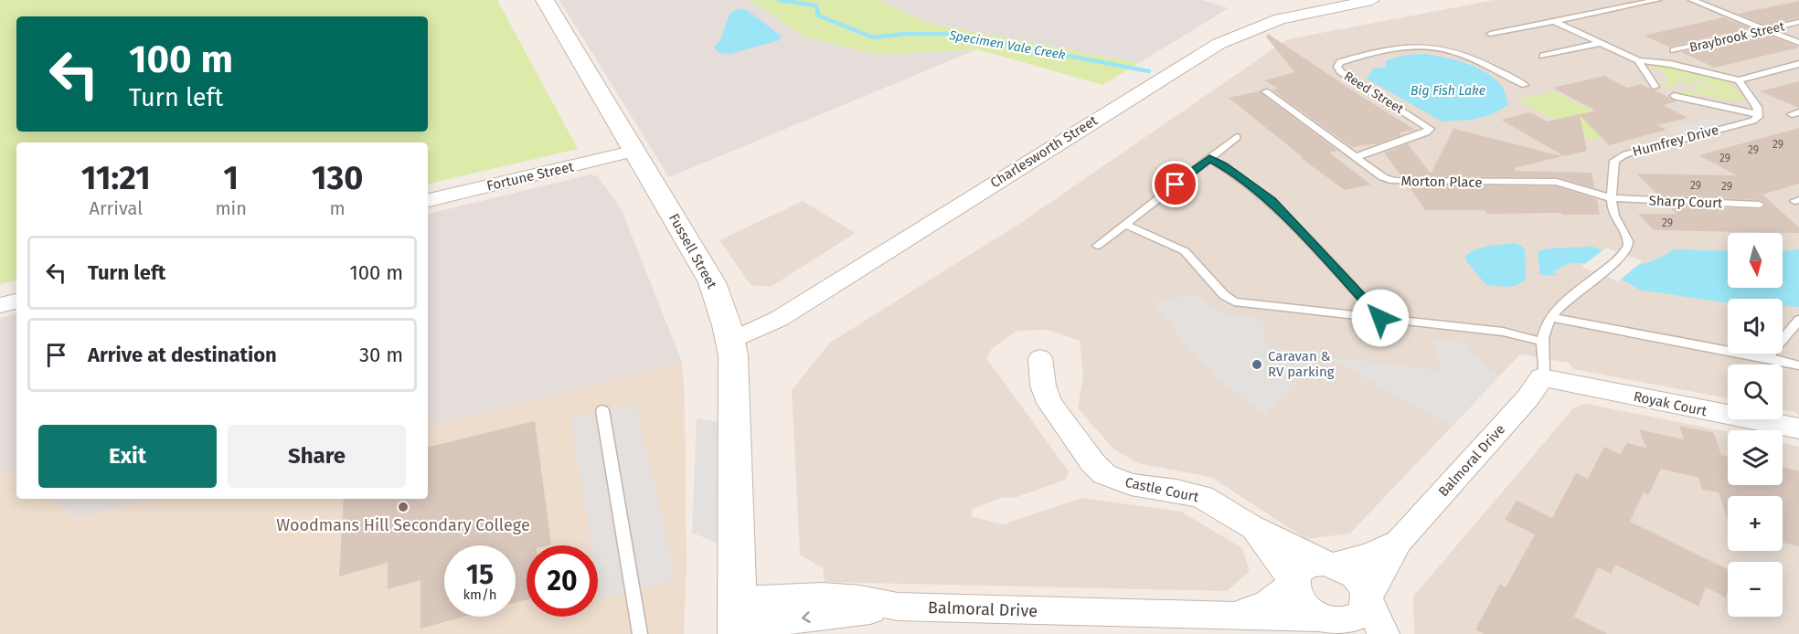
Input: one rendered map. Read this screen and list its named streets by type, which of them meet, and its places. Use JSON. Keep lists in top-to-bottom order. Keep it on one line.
{"streets":{"street":["Charlesworth Street","Fortune Street","Fussell Street","Royak Court","Balmoral Drive","Castle Court"],"lane":["Braybrook Street","Reed Street","Humfrey Drive","Morton Place","Sharp Court"]},"crossings":[["Reed Street","Morton Place"],["Humfrey Drive","Morton Place"],["Humfrey Drive","Sharp Court"],["Humfrey Drive","Royak Court"],["Humfrey Drive","Balmoral Drive"],["Charlesworth Street","Fussell Street"],["Fortune Street","Fussell Street"],["Morton Place","Sharp Court"],["Fussell Street","Balmoral Drive"],["Royak Court","Balmoral Drive"],["Balmoral Drive","Castle Court"]],"water":["Specimen Vale Creek","Big Fish Lake"],"places":["Caravan & RV parking","Woodmans Hill Secondary College"],"house_numbers":["29","29","29","29","29","29"],"north":"bottom","page":{"turn":["100 m","Turn left"],"eta":["11:21","Arrival","1","min","130","m"],"map_buttons":["+","−"],"list":[{"name":"Turn left","value":"100 m"},{"name":"Arrive at destination","value":"30 m"}],"buttons":["Exit","Share"],"speed":"15 km/h","limit":"20"}}
